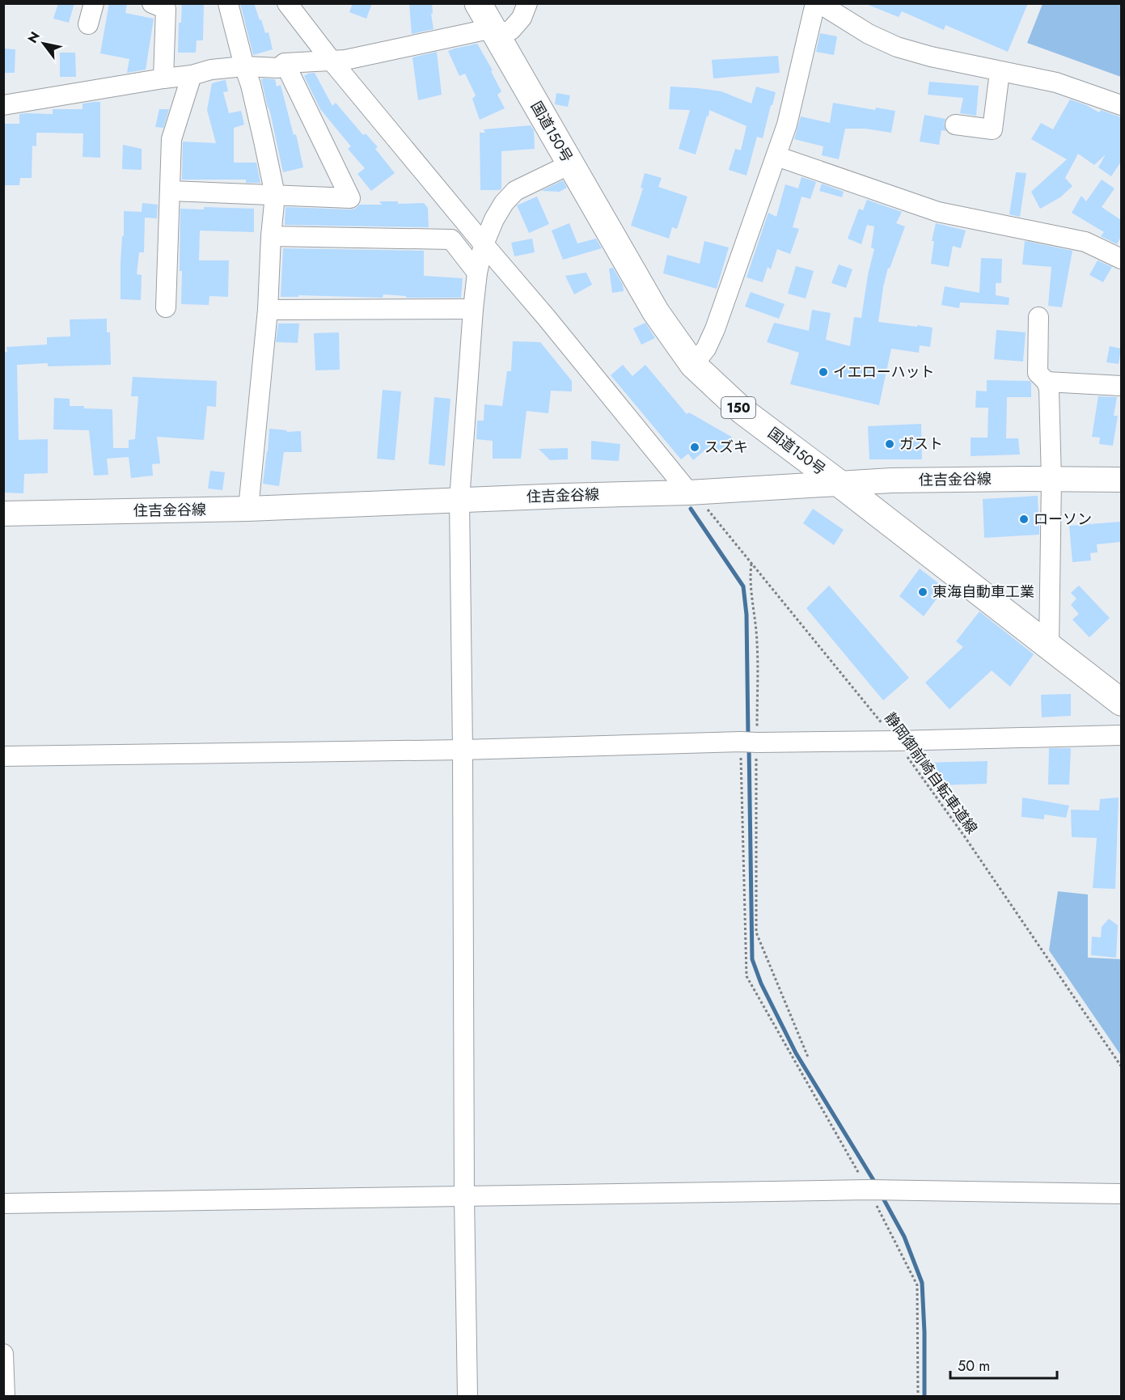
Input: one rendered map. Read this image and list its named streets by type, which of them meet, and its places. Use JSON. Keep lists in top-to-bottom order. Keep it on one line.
{"streets":{"highway":["国道150号","150"],"main road":["住吉金谷線"],"path":["静岡御前崎自転車道線"]},"crossings":[["国道150号","住吉金谷線"],["住吉金谷線","静岡御前崎自転車道線"]],"places":["イエローハット","ガスト","スズキ","ローソン","東海自動車工業"],"scale_bar":"50 m","north":"top left"}
